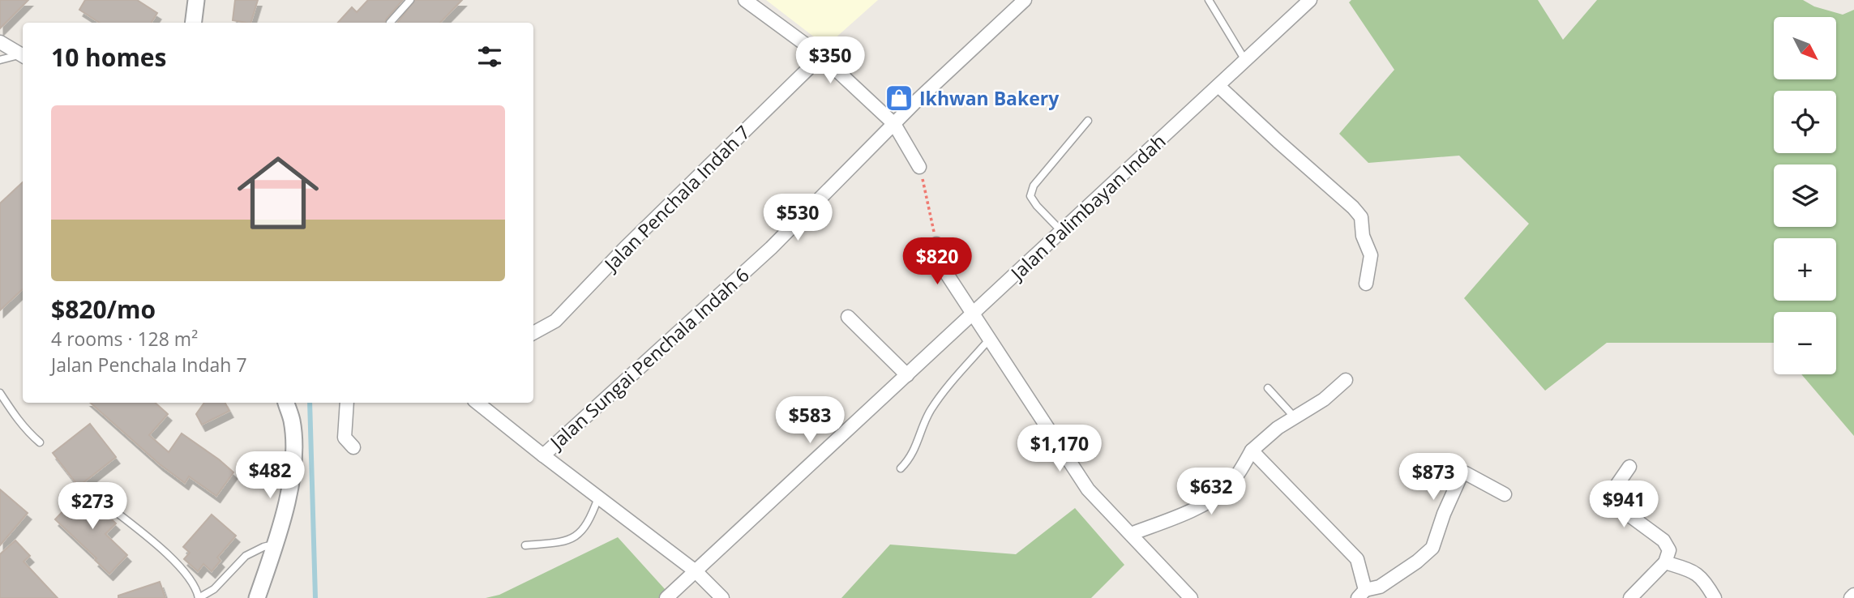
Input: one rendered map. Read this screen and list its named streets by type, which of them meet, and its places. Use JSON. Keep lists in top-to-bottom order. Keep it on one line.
{"streets":{"street":["Jalan Penchala Indah 7","Jalan Palimbayan Indah","Jalan Sungai Penchala Indah 6"]},"places":{"shop":["Ikhwan Bakery"]},"north":"bottom right","page":{"map_buttons":["+","−"],"heading":"10 homes","price":["$350","$530","$820","$583","$1,170","$482","$873","$632","$941","$273"],"list":[{"name":"$820/mo","note":"4 rooms · 128 m² · Jalan Penchala Indah 7"}]}}
